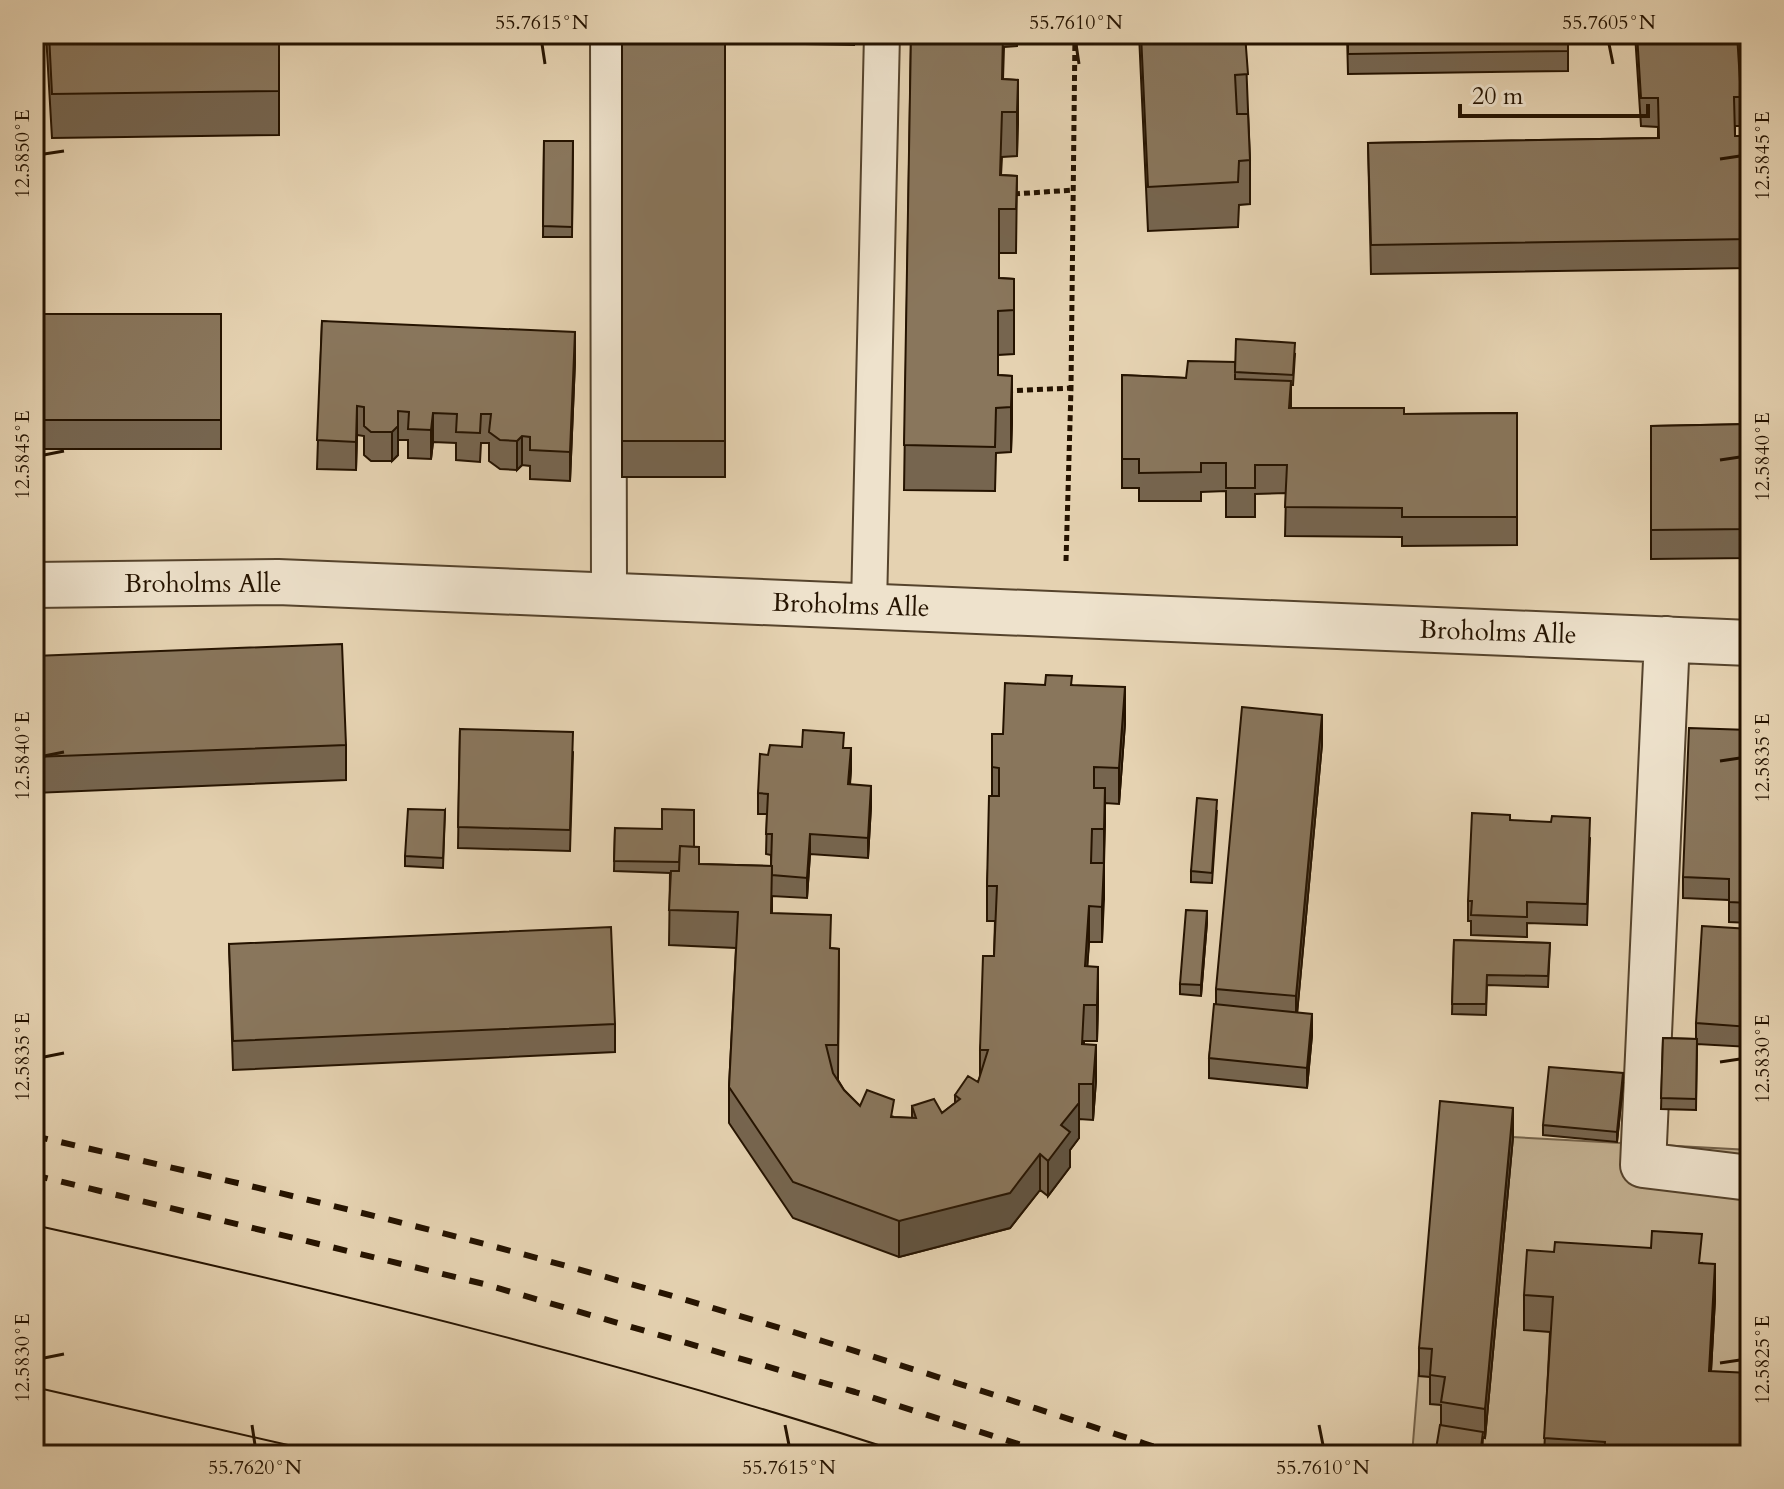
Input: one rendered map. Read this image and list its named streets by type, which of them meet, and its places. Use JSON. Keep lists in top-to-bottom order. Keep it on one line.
{"streets":{"street":["Broholms Alle"]},"scale_bar":"20 m","coordinates":["55.7615°N","55.7610°N","55.7605°N","12.5850°E","12.5845°E","12.5840°E","12.5835°E","12.5830°E","12.5825°E","55.7620°N"]}
